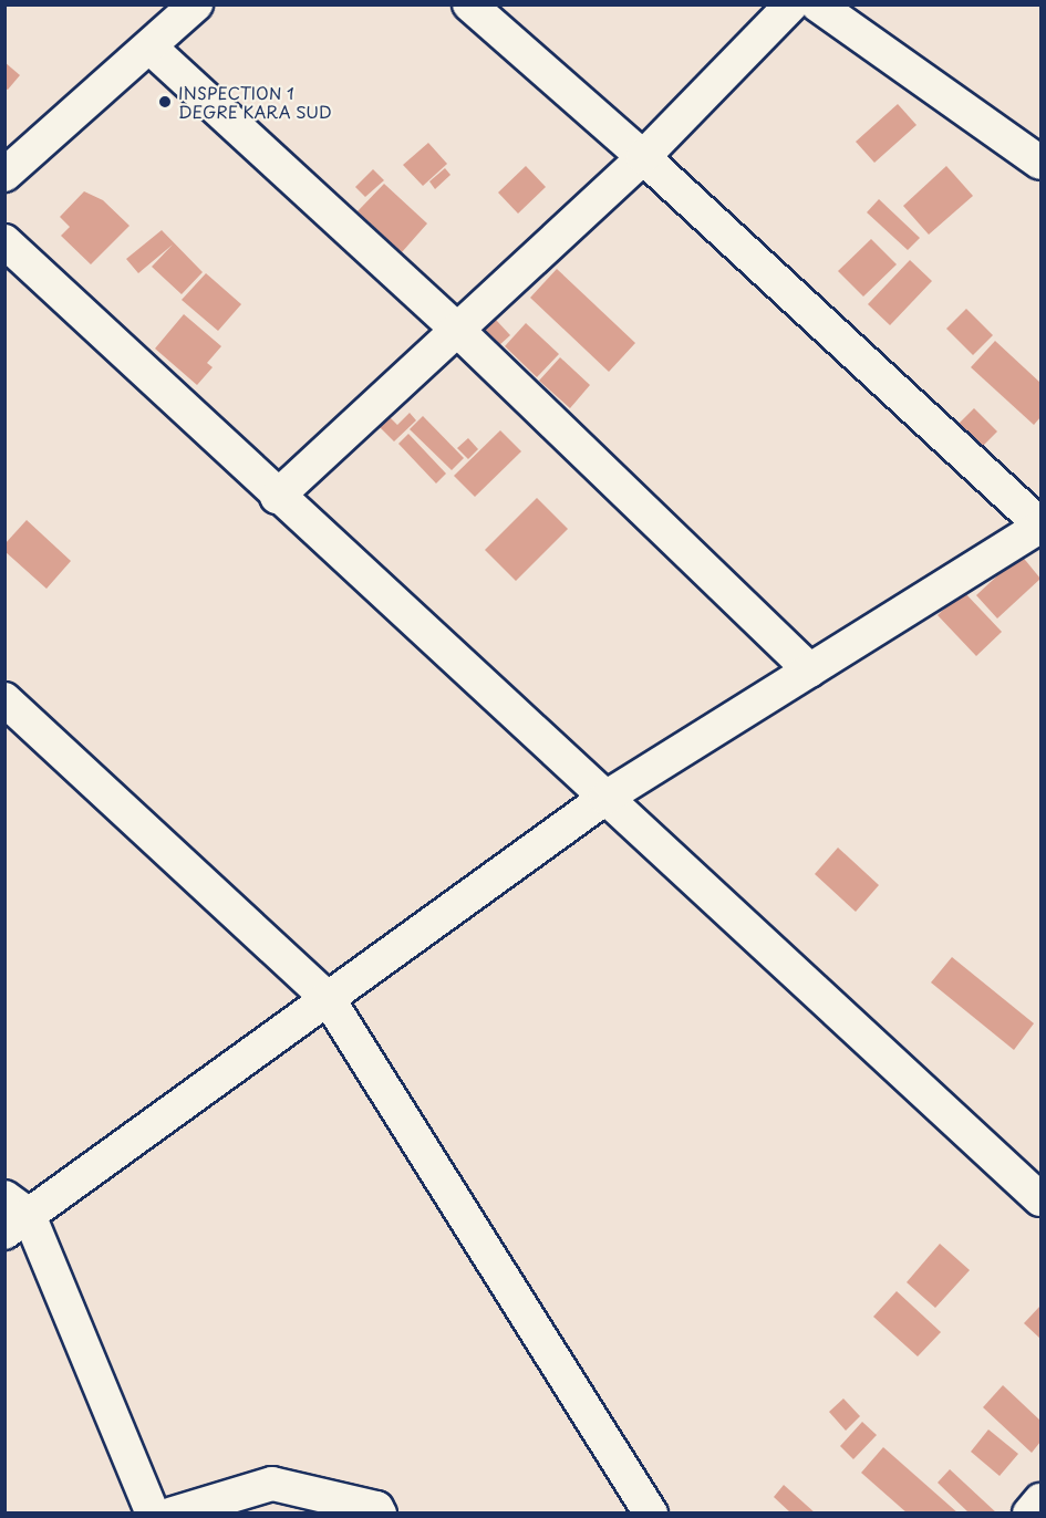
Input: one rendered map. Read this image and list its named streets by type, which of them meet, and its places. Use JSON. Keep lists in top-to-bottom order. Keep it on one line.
{"places":["INSPECTION 1 DEGRE KARA SUD"]}
